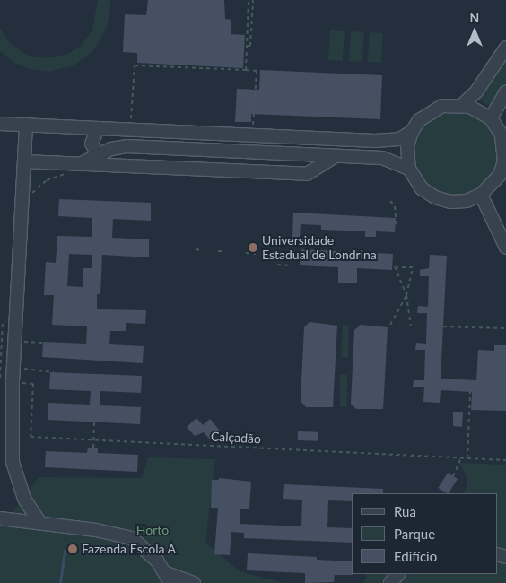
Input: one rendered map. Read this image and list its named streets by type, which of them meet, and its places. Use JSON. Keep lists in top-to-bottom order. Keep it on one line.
{"streets":{"path":["Calçadão"]},"parks":["Horto"],"places":["Universidade Estadual de Londrina","Fazenda Escola A"],"legend":["Rua","Parque","Edifício"],"north":"top"}
